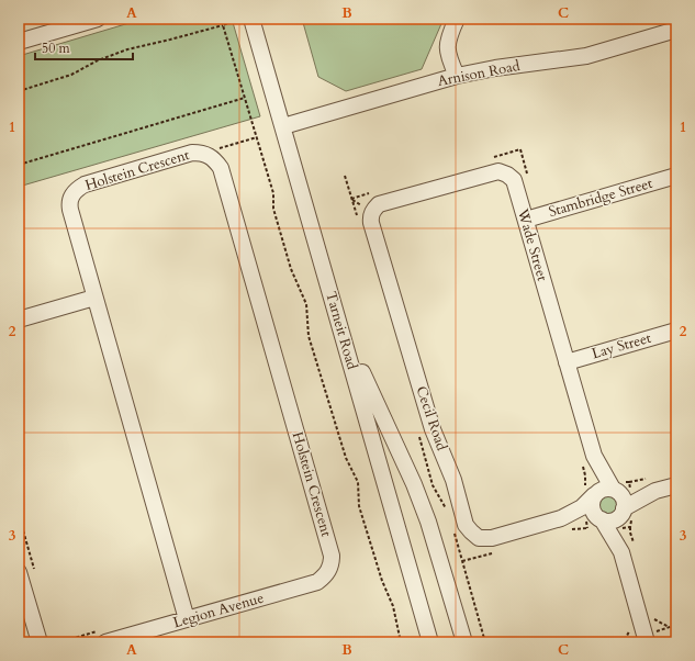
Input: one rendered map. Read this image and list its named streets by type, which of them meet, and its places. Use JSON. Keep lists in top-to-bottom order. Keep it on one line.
{"streets":{"street":["Arnison Road","Holstein Crescent","Stambridge Street","Wade Street","Tarneit Road","Lay Street","Cecil Road","Legion Avenue"]},"crossings":[["Arnison Road","Tarneit Road"],["Holstein Crescent","Legion Avenue"],["Stambridge Street","Wade Street"],["Wade Street","Lay Street"],["Wade Street","Cecil Road"]],"scale_bar":"50 m","grid":{"columns":["A","B","C"],"rows":["1","2","3"]}}
